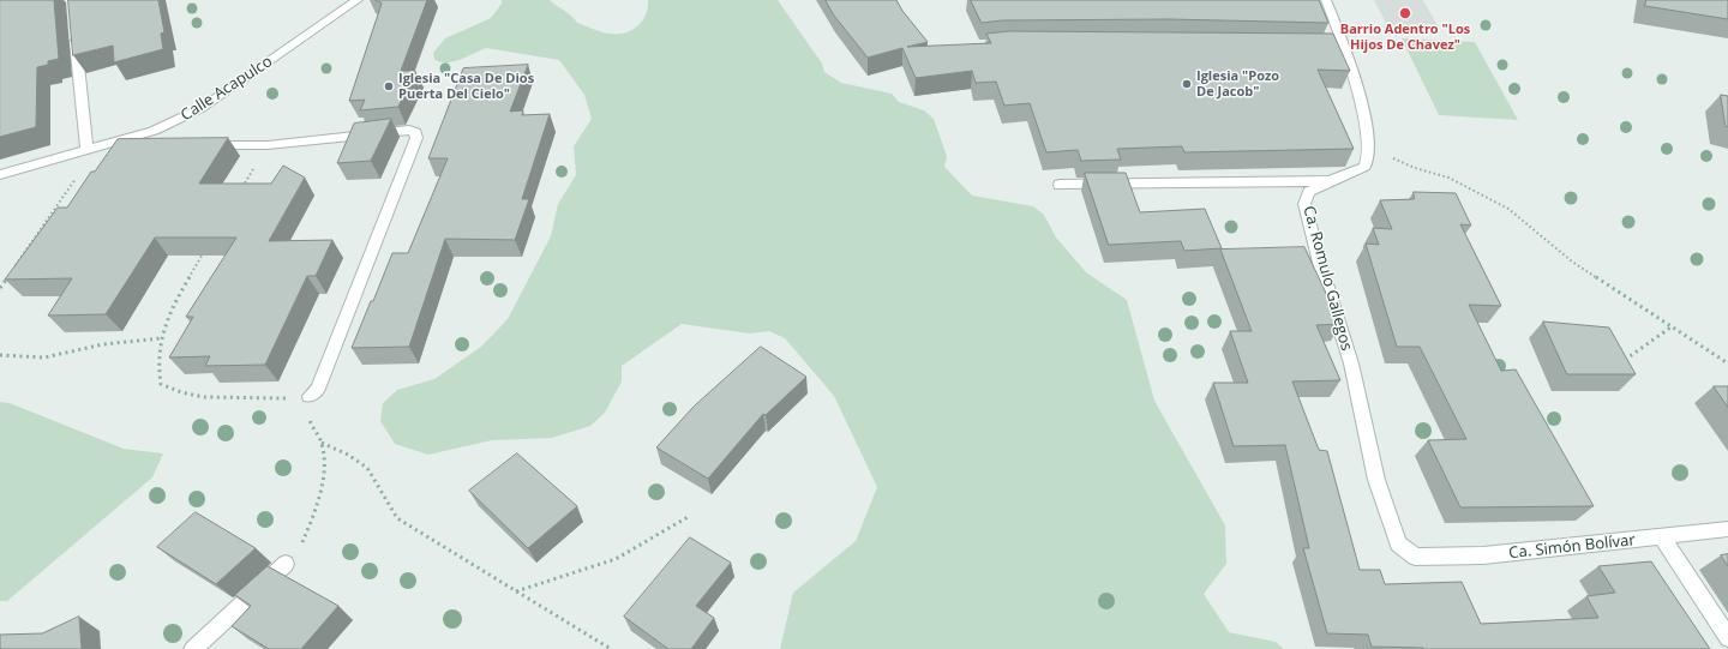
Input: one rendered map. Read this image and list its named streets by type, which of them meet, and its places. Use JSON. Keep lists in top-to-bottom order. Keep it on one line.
{"streets":{"street":["Calle Acapulco","Ca. Romulo Gallegos","Ca. Simón Bolívar"]},"crossings":[["Ca. Romulo Gallegos","Ca. Simón Bolívar"]],"places":["Barrio Adentro \"Los Hijos De Chavez\"","Iglesia \"Pozo De Jacob\"","Iglesia \"Casa De Dios Puerta Del Cielo\""]}
